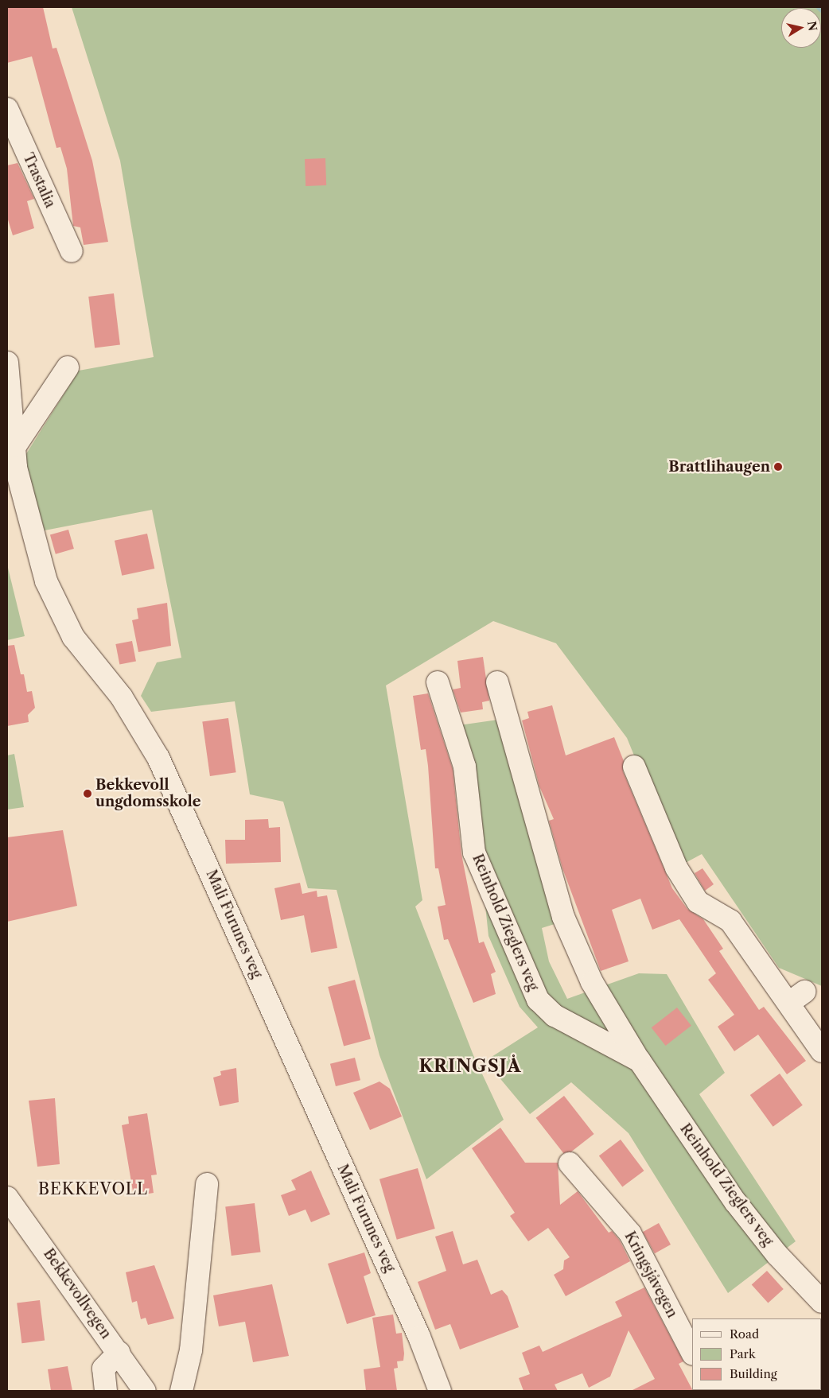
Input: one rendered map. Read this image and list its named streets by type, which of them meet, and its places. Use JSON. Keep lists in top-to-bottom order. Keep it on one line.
{"streets":{"street":["Trastalia","Reinhold Zieglers veg","Mali Furunes veg","Kringsjåvegen","Bekkevollvegen"]},"districts":["KRINGSJÅ","BEKKEVOLL"],"places":["Brattlihaugen","Bekkevoll ungdomsskole"],"legend":["Road","Park","Building"],"north":"right"}
